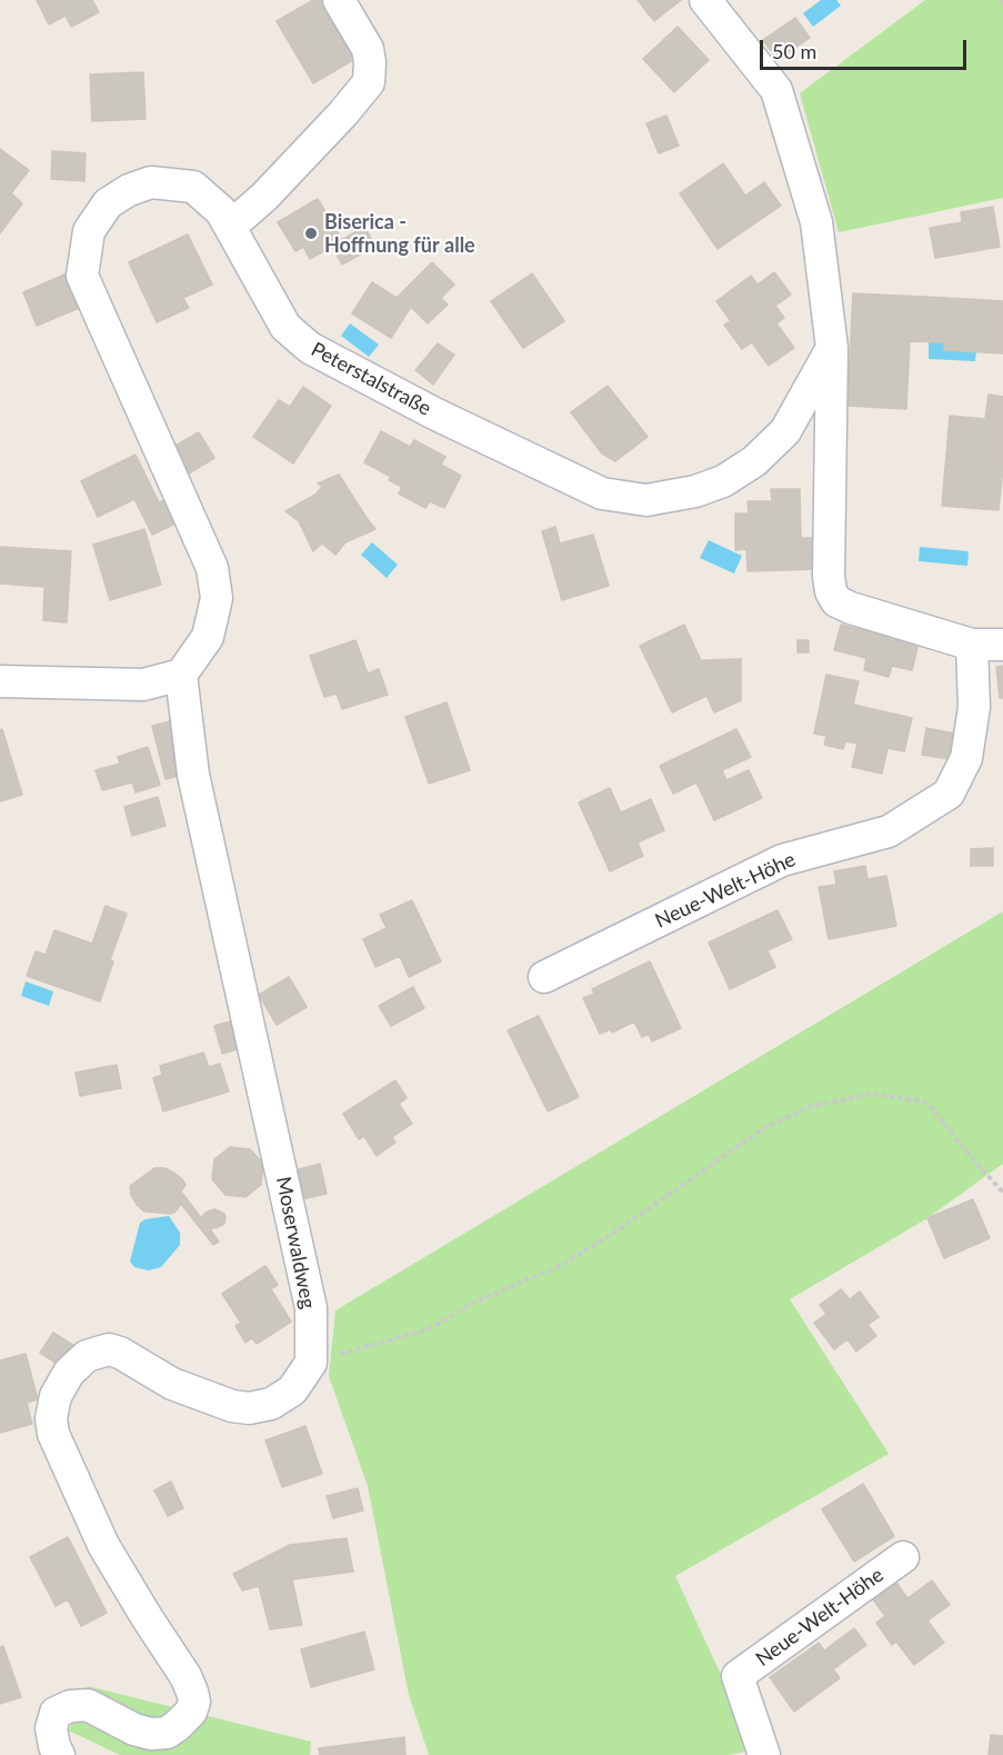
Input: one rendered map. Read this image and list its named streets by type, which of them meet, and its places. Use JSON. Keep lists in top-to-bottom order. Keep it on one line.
{"streets":{"street":["Peterstalstraße","Neue-Welt-Höhe","Moserwaldweg"]},"crossings":[["Peterstalstraße","Moserwaldweg"]],"places":["Biserica - Hoffnung für alle"],"scale_bar":"50 m"}
